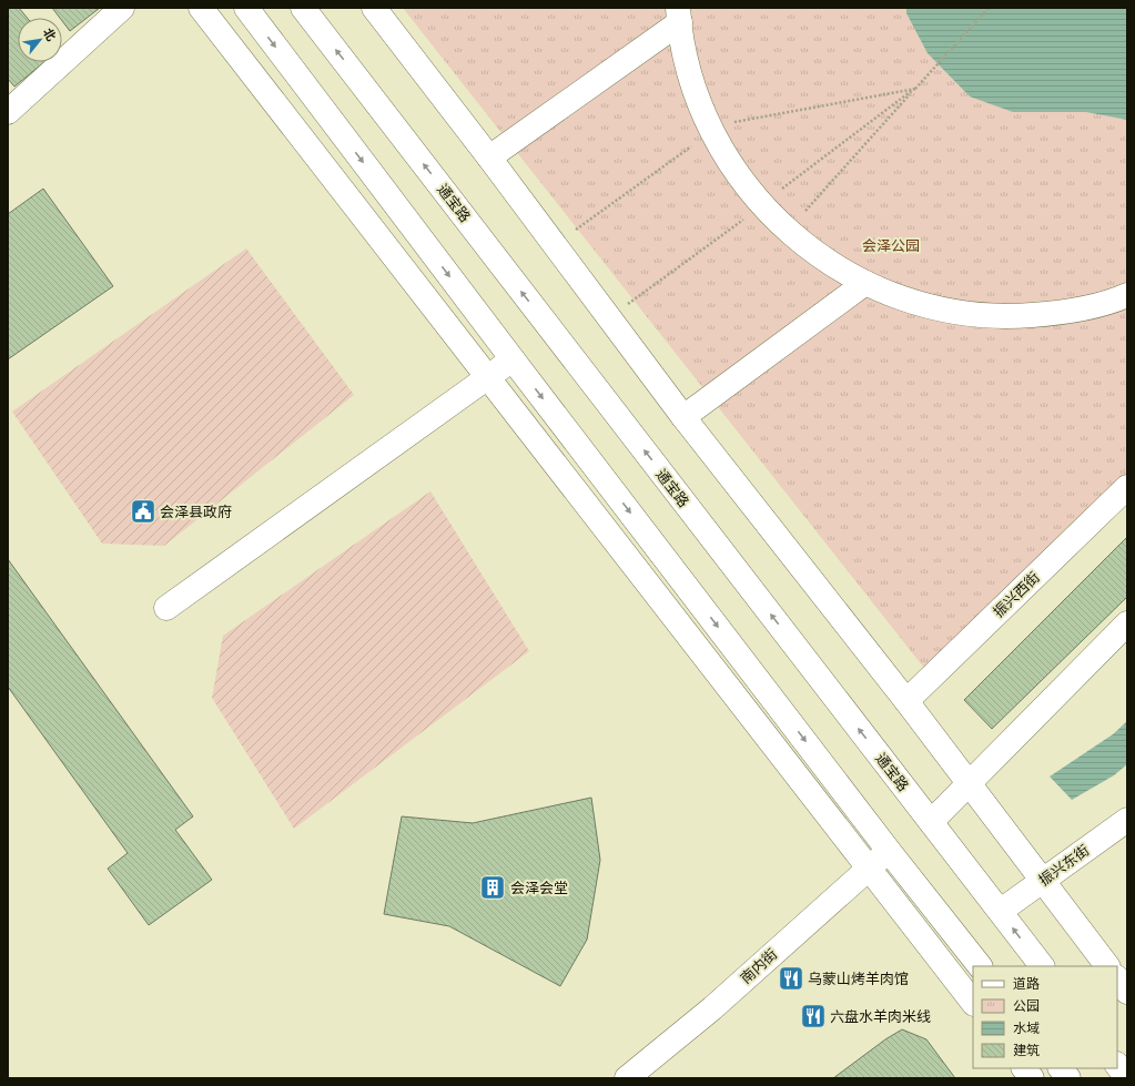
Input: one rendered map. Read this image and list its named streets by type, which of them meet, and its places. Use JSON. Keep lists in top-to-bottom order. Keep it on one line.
{"streets":{"street":["通宝路","振兴西街","振兴东街","南内街"]},"crossings":[["通宝路","振兴东街"]],"parks":["会泽公园"],"places":{"public building":["会泽县政府"],"building":["会泽会堂"],"restaurant":["乌蒙山烤羊肉馆","六盘水羊肉米线"]},"legend":["道路","公园","水域","建筑"],"north":"top right"}
